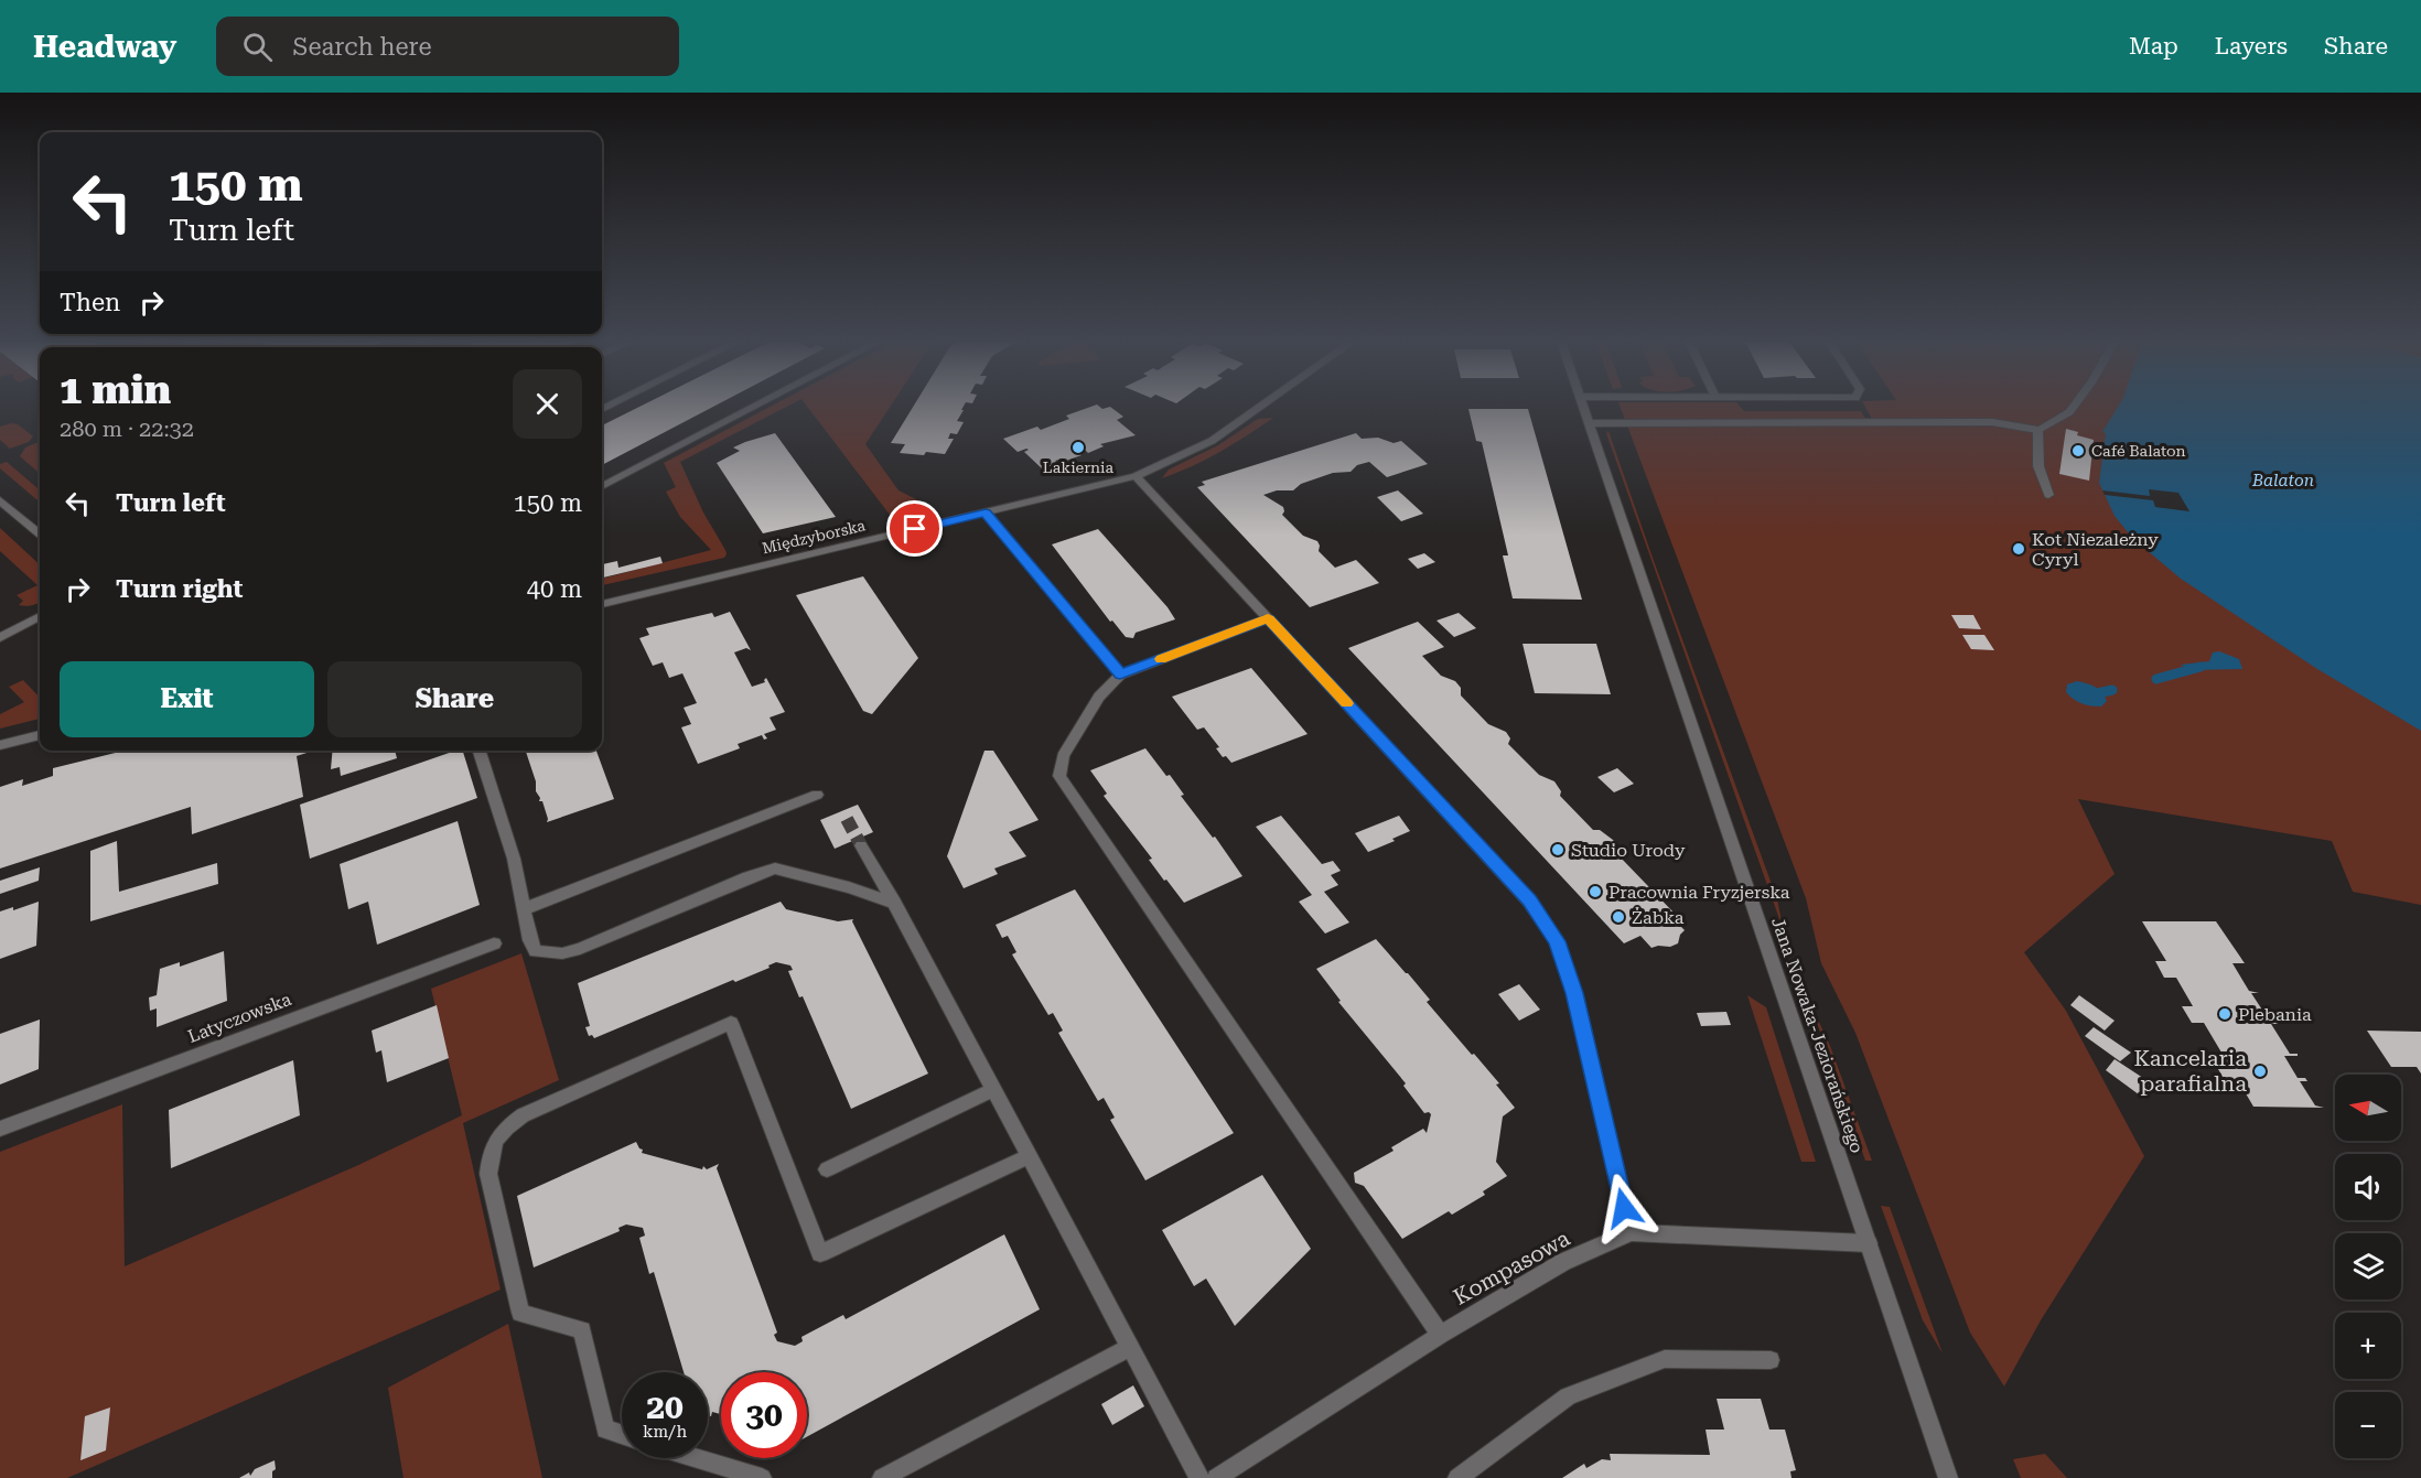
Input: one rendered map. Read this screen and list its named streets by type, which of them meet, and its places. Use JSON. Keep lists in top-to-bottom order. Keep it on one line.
{"streets":{"street":["Międzyborska","Latyczowska","Jana Nowaka-Jeziorańskiego","Kompasowa"]},"crossings":[["Jana Nowaka-Jeziorańskiego","Kompasowa"]],"water":["Balaton"],"places":["Lakiernia","Café Balaton","Kot Niezależny Cyryl","Studio Urody","Pracownia Fryzjerska","Żabka","Plebania","Kancelaria parafialna"],"north":"left","page":{"header":"Headway","search":"Search here","nav":["Map","Layers","Share"],"turn":["150 m","Turn left"],"then":"Then","heading":["1 min","280 m · 22:32"],"list":[{"name":"Turn left","value":"150 m"},{"name":"Turn right","value":"40 m"}],"buttons":["Exit","Share"],"map_buttons":["+","−"],"speed":"20 km/h","limit":"30"}}
